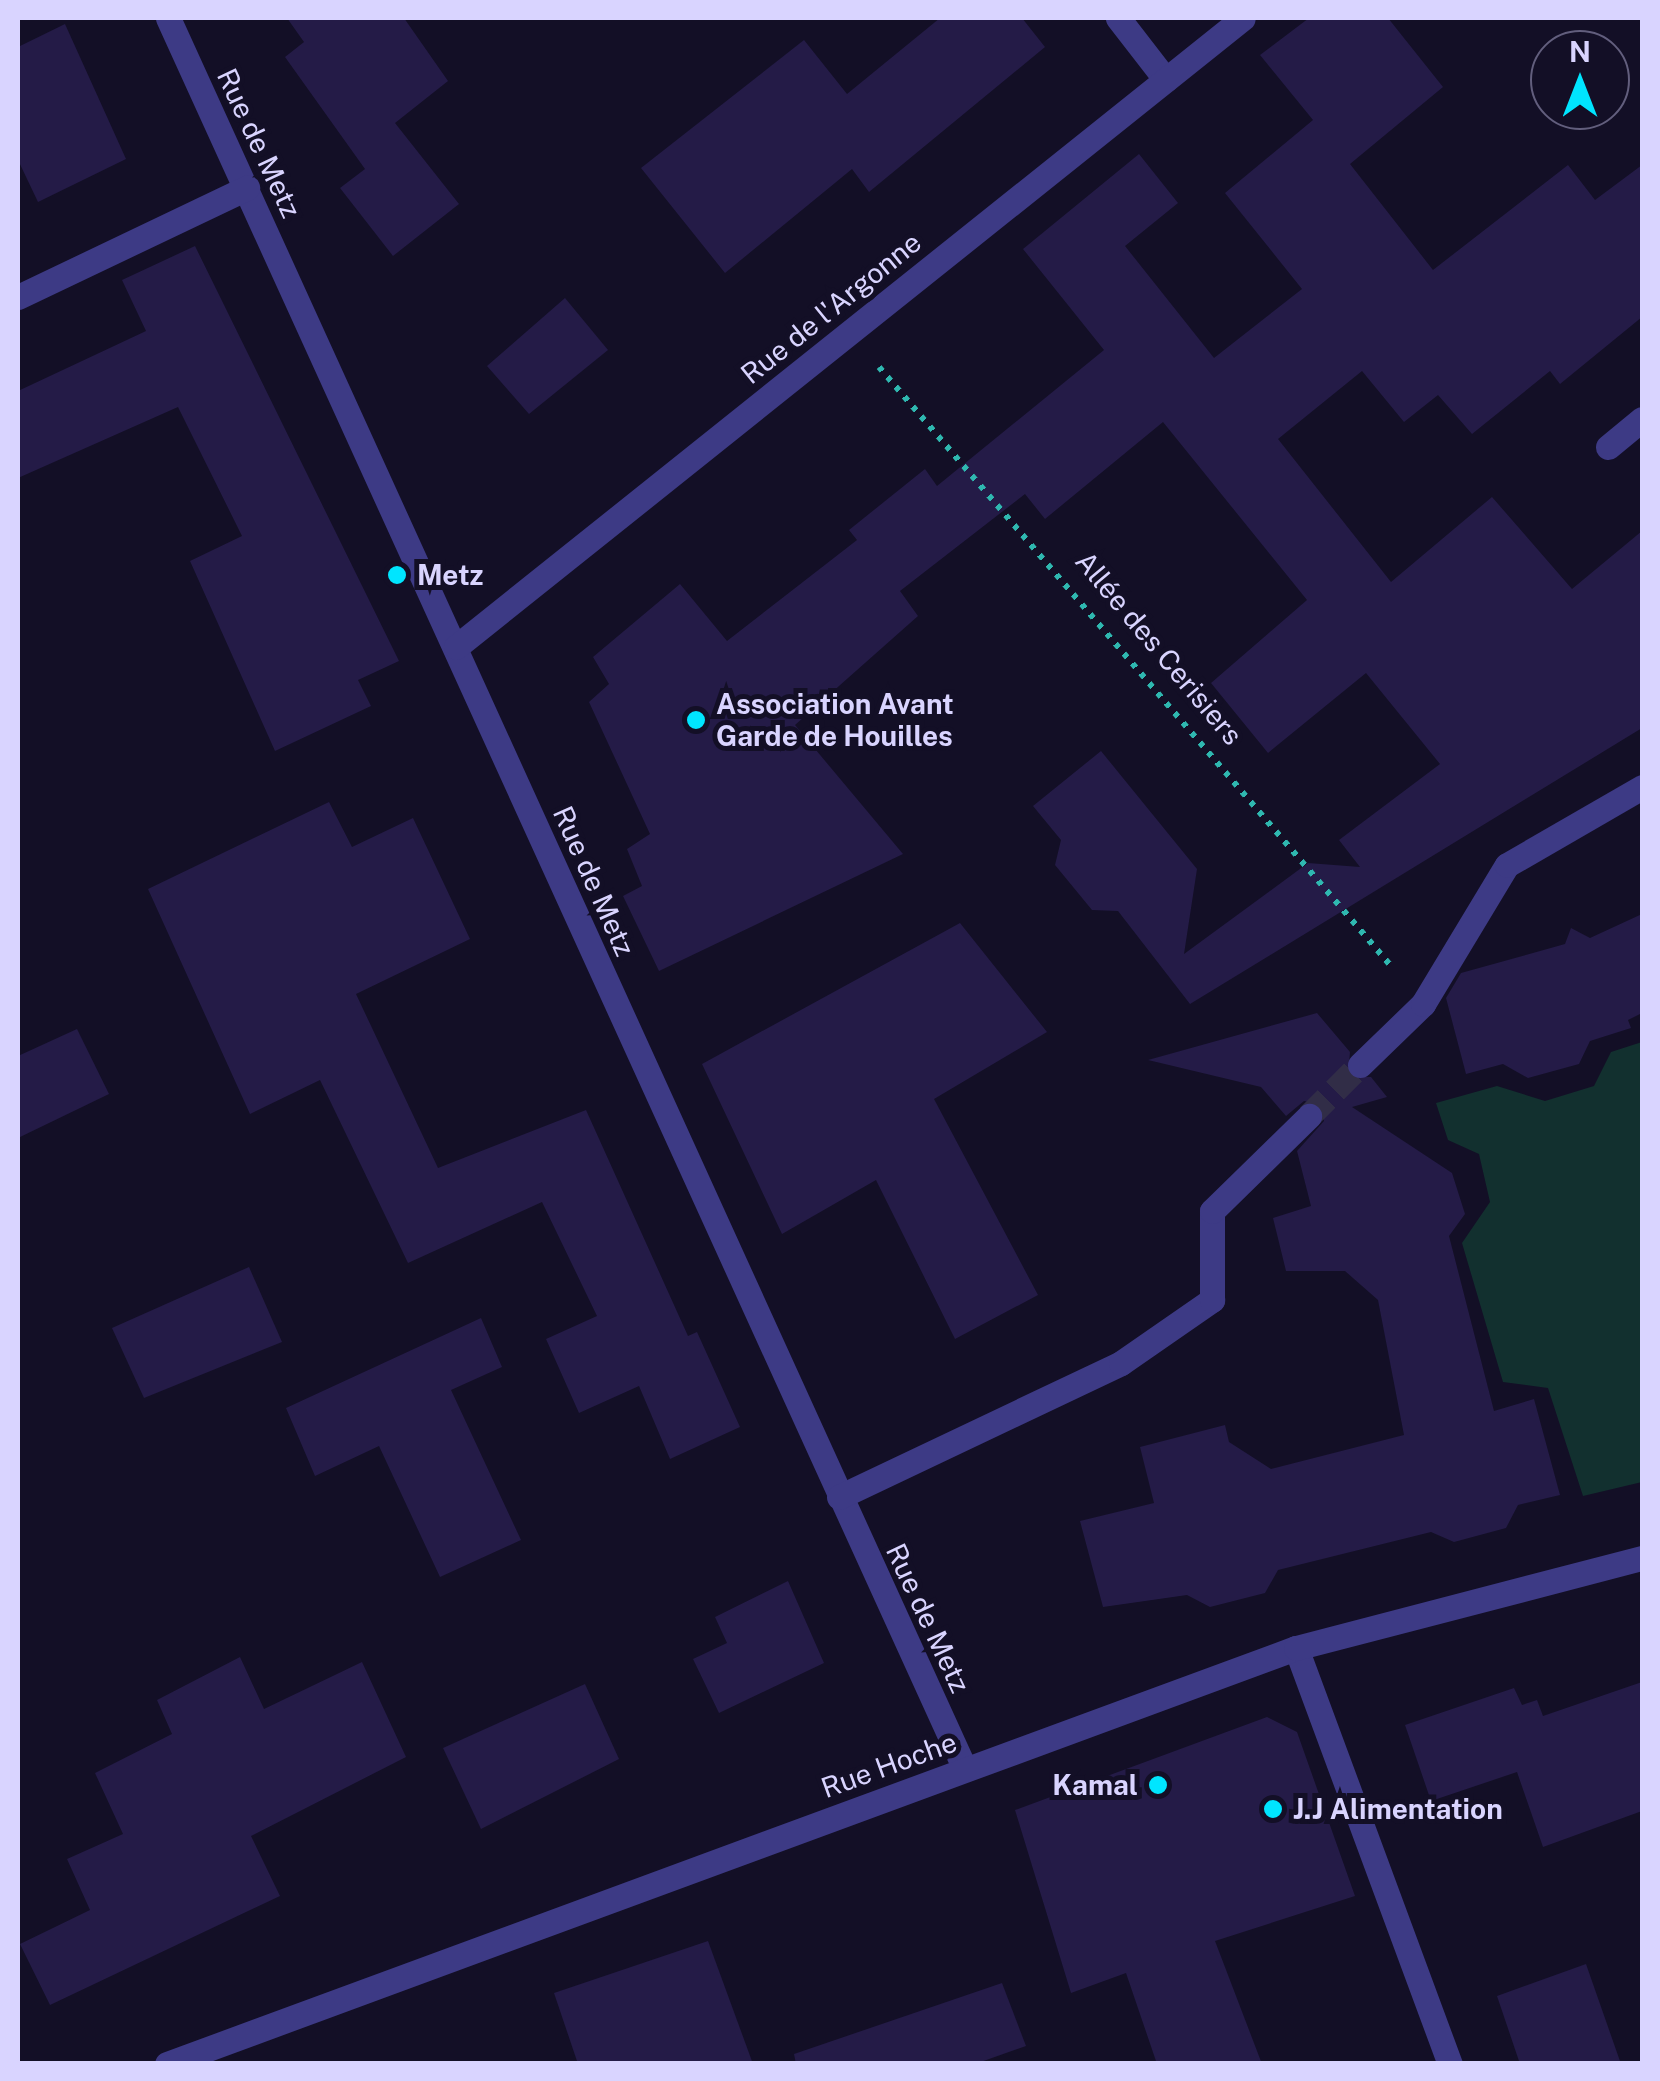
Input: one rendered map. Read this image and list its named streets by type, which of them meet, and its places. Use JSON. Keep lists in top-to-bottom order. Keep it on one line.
{"streets":{"street":["Rue de Metz","Rue de l'Argonne","Rue Hoche"],"path":["Allée des Cerisiers"]},"crossings":[["Rue de Metz","Rue de l'Argonne"],["Rue de Metz","Rue Hoche"],["Rue de l'Argonne","Allée des Cerisiers"]],"places":["Metz","Association Avant Garde de Houilles","Kamal","J.J Alimentation"],"north":"top"}
